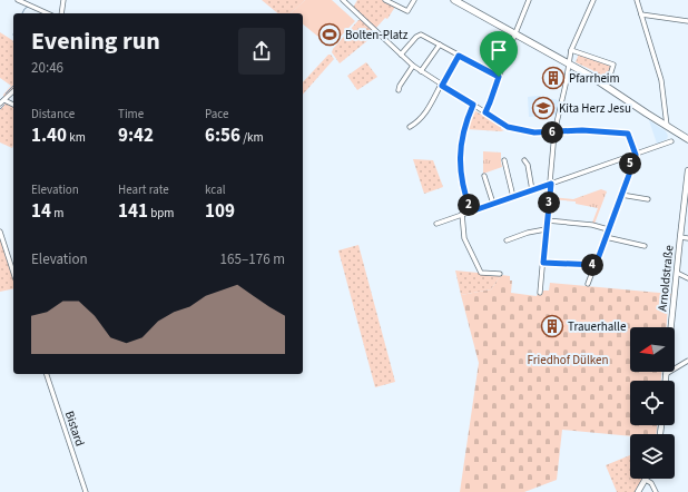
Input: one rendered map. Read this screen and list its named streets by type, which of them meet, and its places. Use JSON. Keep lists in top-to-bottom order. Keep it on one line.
{"streets":{"street":["Arnoldstraße","Bistard"]},"parks":["Friedhof Dülken"],"places":{"sports":["Bolten-Platz"],"building":["Pfarrheim","Trauerhalle"],"school or university":["Kita Herz Jesu"]},"north":"left","page":{"heading":["Evening run","20:46"],"stats":[["Distance","1.40 km"],["Time","9:42"],["Pace","6:56 /km"],["Elevation","14 m"],["Heart rate","141 bpm"],["kcal","109"]],"pins":["6","5","3","2","4"],"chart":["Elevation","165–176 m"]}}
